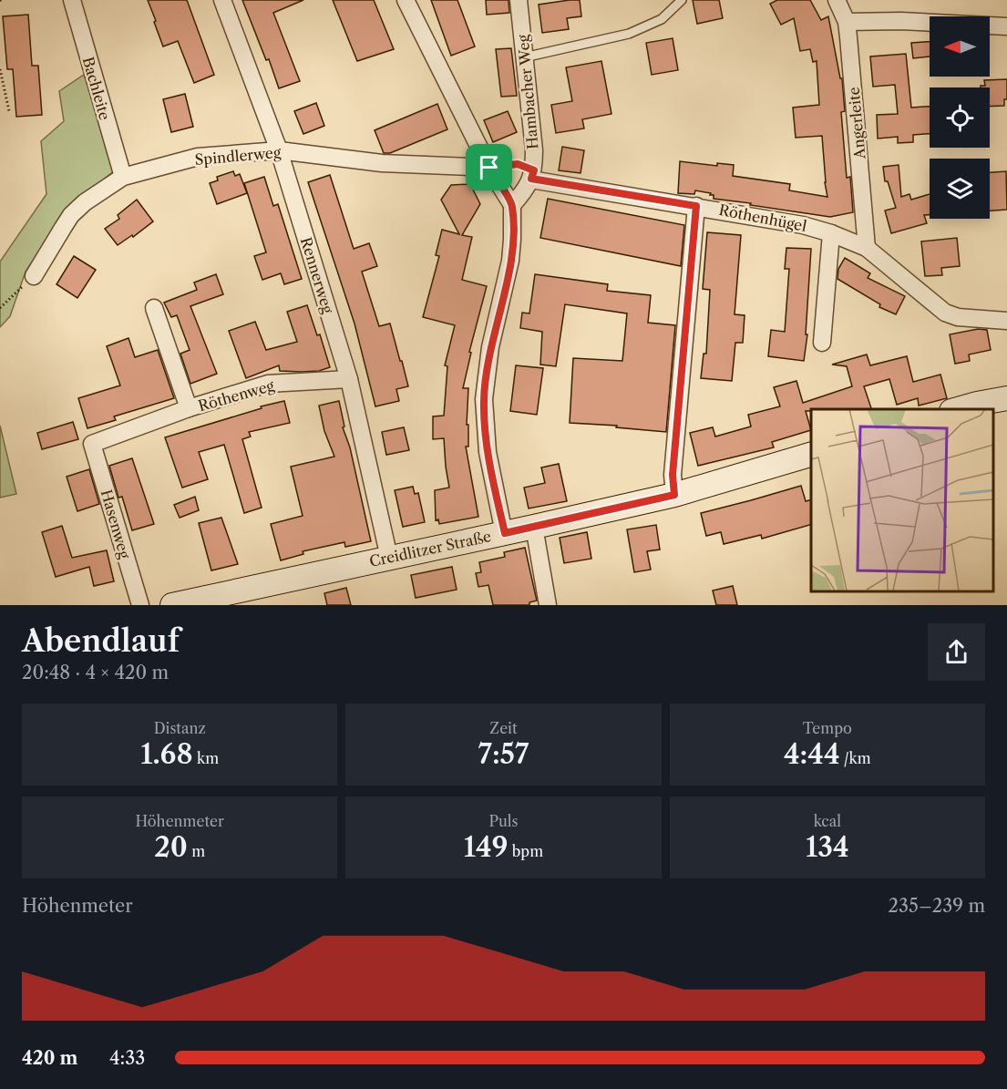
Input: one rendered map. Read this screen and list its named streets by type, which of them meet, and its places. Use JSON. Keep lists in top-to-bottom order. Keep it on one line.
{"streets":{"street":["Bachleite","Hambacher Weg","Angerleite","Spindlerweg","Röthenhügel","Rennerweg","Röthenweg","Hasenweg","Creidlitzer Straße"]},"crossings":[["Bachleite","Spindlerweg"],["Hambacher Weg","Röthenhügel"],["Angerleite","Röthenhügel"],["Spindlerweg","Rennerweg"],["Rennerweg","Röthenweg"],["Rennerweg","Creidlitzer Straße"],["Röthenweg","Hasenweg"]],"north":"left","page":{"heading":["Abendlauf","20:48 · 4 × 420 m"],"stats":[["Distanz","1.68 km"],["Zeit","7:57"],["Tempo","4:44 /km"],["Höhenmeter","20 m"],["Puls","149 bpm"],["kcal","134"]],"chart":["Höhenmeter","235–239 m"],"list":[{"name":"420 m","note":"4:33"}]}}
